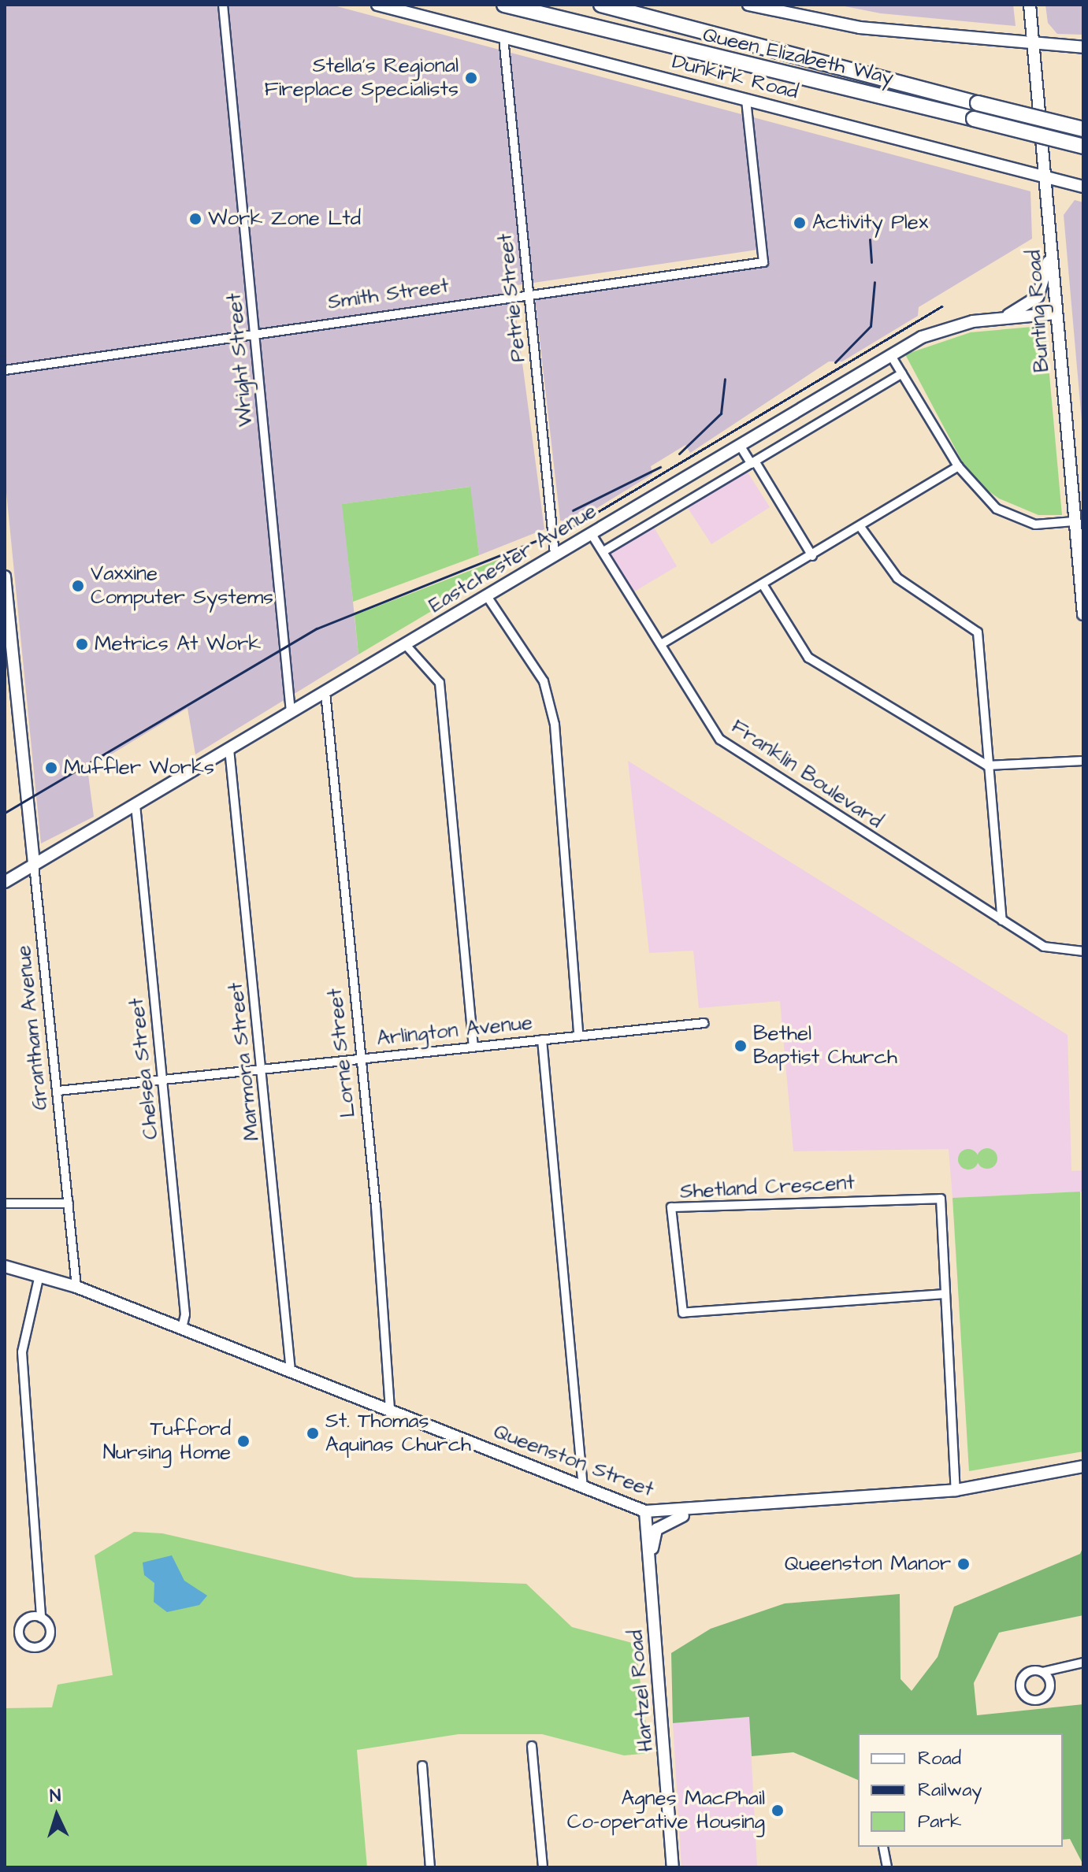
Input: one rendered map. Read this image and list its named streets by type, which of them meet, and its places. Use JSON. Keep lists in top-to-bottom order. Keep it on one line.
{"streets":{"highway":["Queen Elizabeth Way"],"street":["Dunkirk Road","Smith Street","Petrie Street","Bunting Road","Wright Street","Eastchester Avenue","Franklin Boulevard","Grantham Avenue","Arlington Avenue","Lorne Street","Marmora Street","Chelsea Street","Shetland Crescent","Queenston Street","Hartzel Road"]},"crossings":[["Dunkirk Road","Smith Street"],["Dunkirk Road","Petrie Street"],["Dunkirk Road","Bunting Road"],["Smith Street","Petrie Street"],["Smith Street","Wright Street"],["Petrie Street","Eastchester Avenue"],["Bunting Road","Eastchester Avenue"],["Wright Street","Eastchester Avenue"],["Eastchester Avenue","Franklin Boulevard"],["Eastchester Avenue","Grantham Avenue"],["Eastchester Avenue","Lorne Street"],["Eastchester Avenue","Marmora Street"],["Eastchester Avenue","Chelsea Street"],["Grantham Avenue","Arlington Avenue"],["Grantham Avenue","Queenston Street"],["Arlington Avenue","Lorne Street"],["Arlington Avenue","Marmora Street"],["Arlington Avenue","Chelsea Street"],["Lorne Street","Queenston Street"],["Marmora Street","Queenston Street"],["Chelsea Street","Queenston Street"],["Queenston Street","Hartzel Road"]],"places":["Stella's Regional Fireplace Specialists","Work Zone Ltd","Activity Plex","Vaxxine Computer Systems","Metrics At Work","Muffler Works","Bethel Baptist Church","St. Thomas Aquinas Church","Tufford Nursing Home","Queenston Manor","Agnes MacPhail Co-operative Housing"],"legend":["Road","Railway","Park"],"north":"top"}
